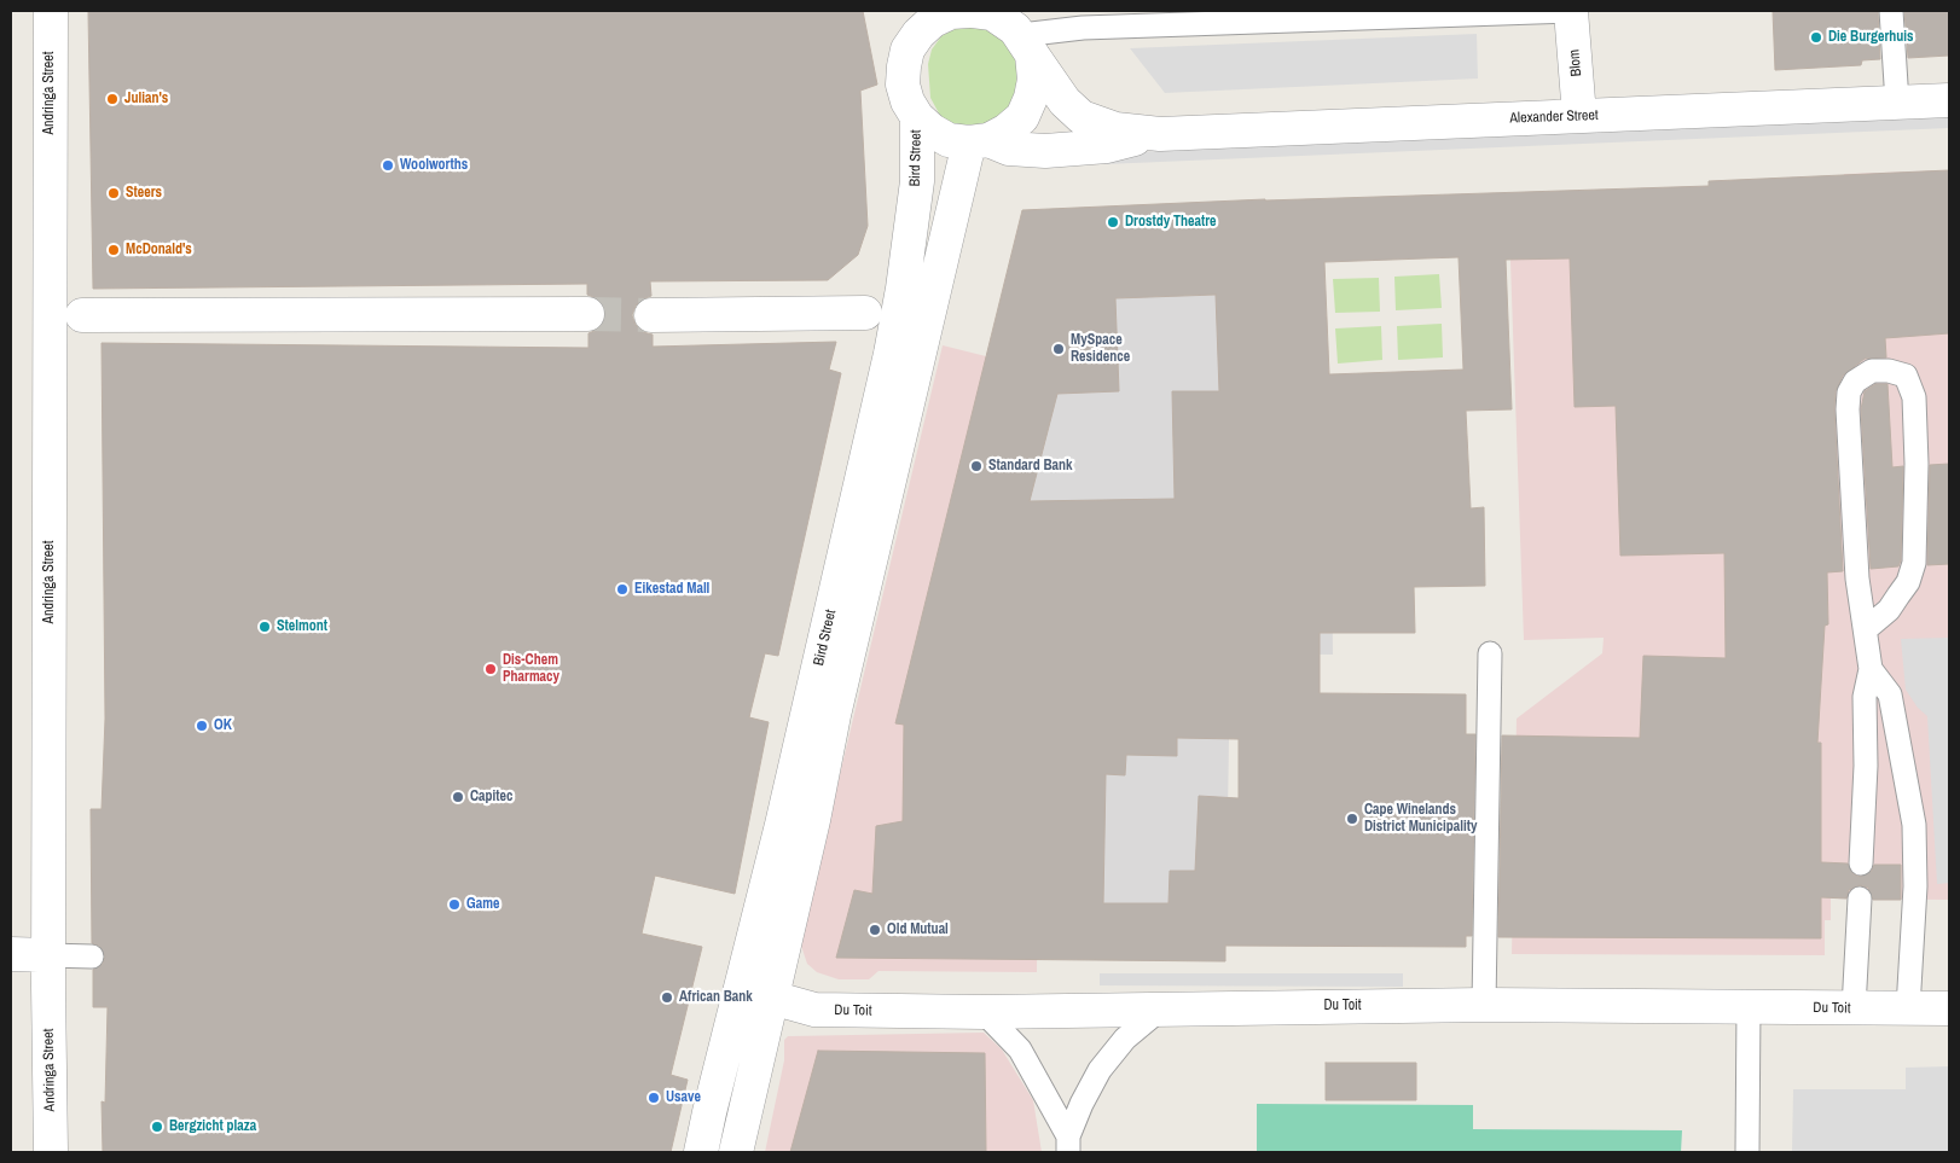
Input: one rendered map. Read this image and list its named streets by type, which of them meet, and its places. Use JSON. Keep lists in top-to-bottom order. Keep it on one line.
{"streets":{"street":["Blom","Andringa Street","Alexander Street","Bird Street","Du Toit"]},"crossings":[["Blom","Alexander Street"],["Alexander Street","Bird Street"],["Bird Street","Du Toit"]],"places":["Die Burgerhuis","Julian's","Woolworths","Steers","Drostdy Theatre","McDonald's","MySpace Residence","Standard Bank","Eikestad Mall","Stelmont","Dis-Chem Pharmacy","OK","Capitec","Cape Winelands District Municipality","Game","Old Mutual","African Bank","Usave","Bergzicht plaza"]}
